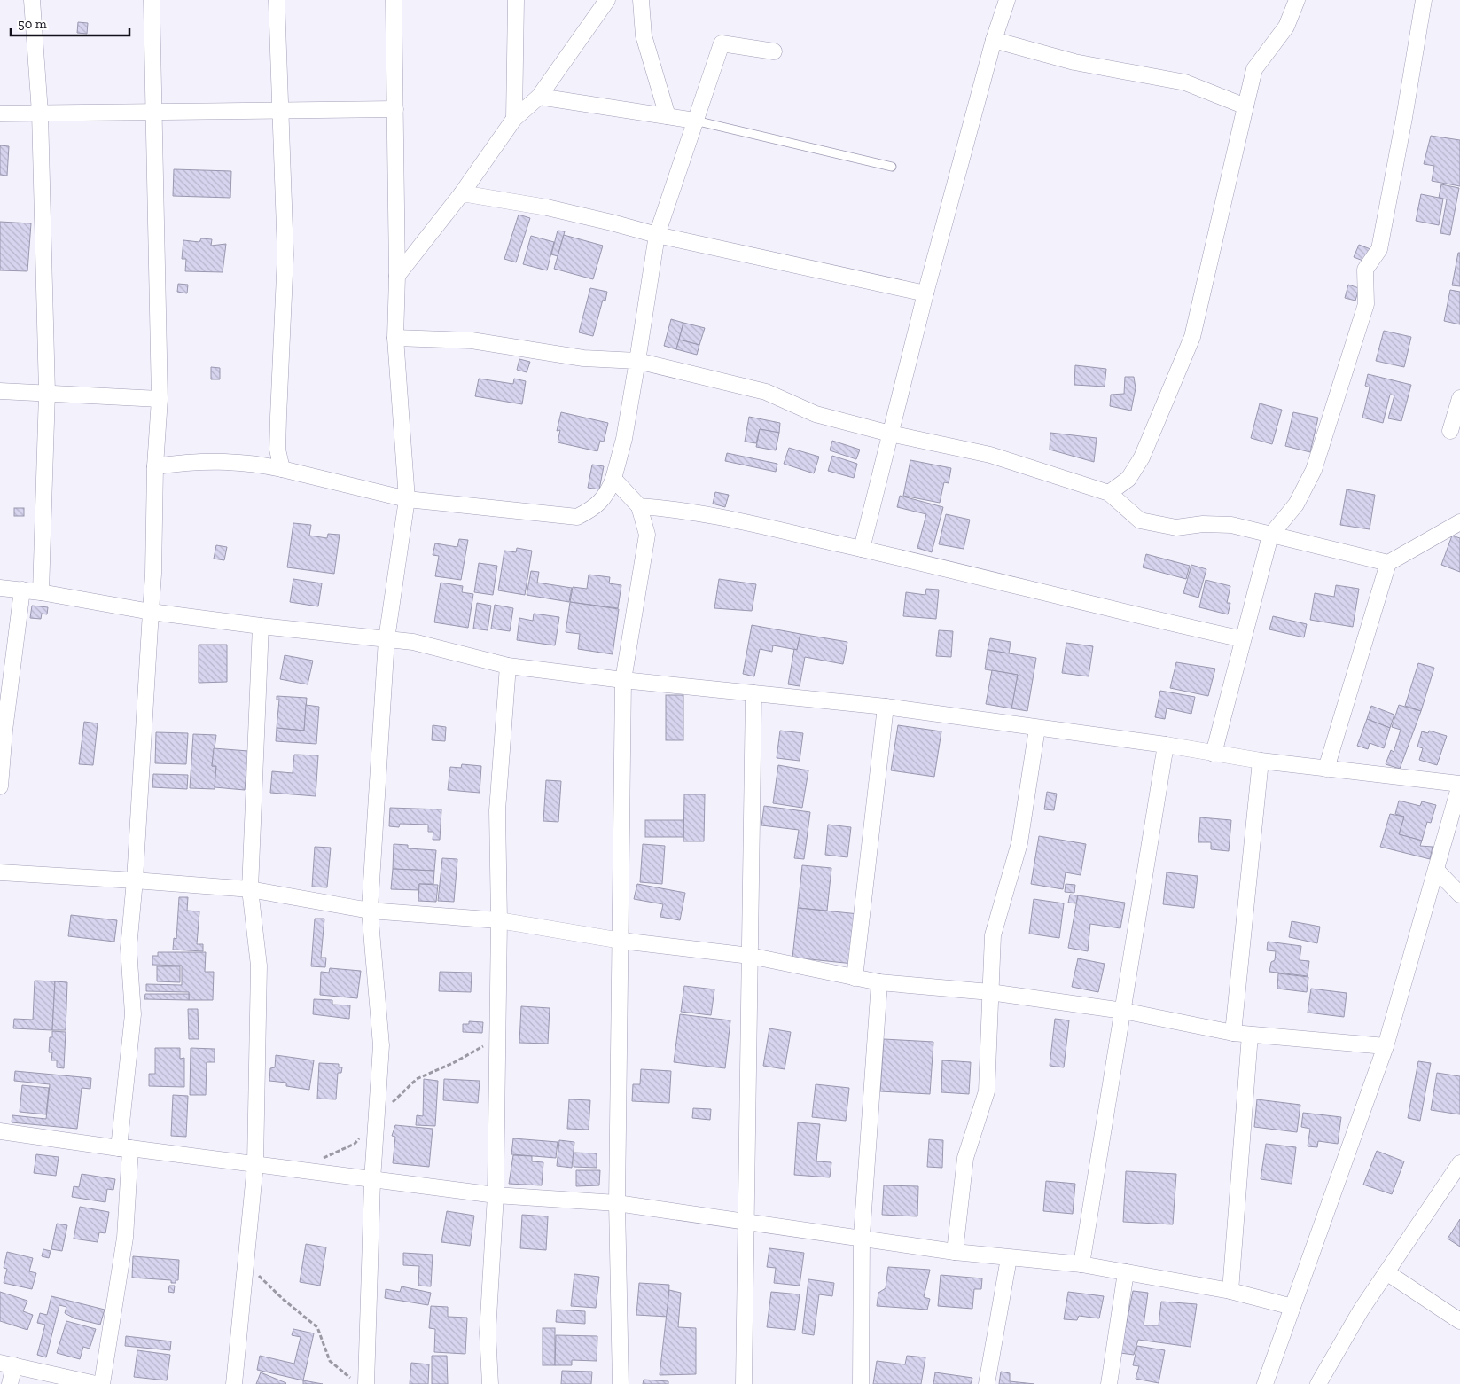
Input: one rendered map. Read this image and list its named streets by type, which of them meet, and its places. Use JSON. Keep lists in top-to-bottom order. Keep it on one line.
{"scale_bar":"50 m"}
